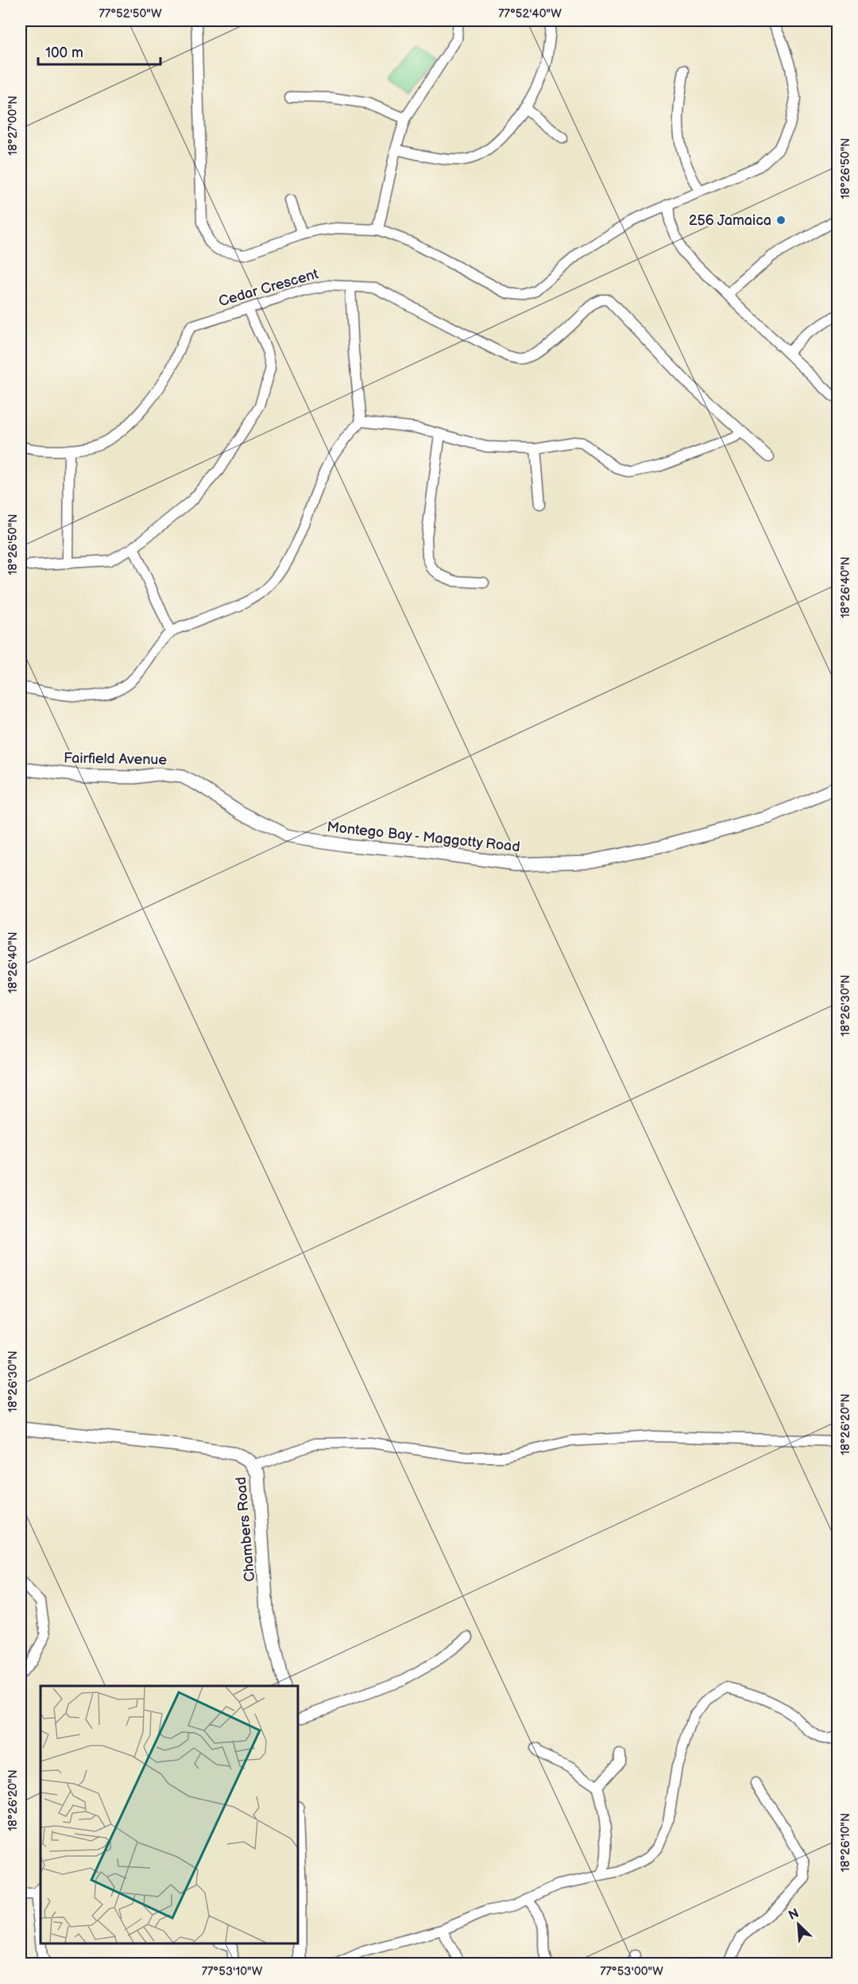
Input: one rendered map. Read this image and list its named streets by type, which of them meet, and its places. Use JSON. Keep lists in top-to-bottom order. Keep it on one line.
{"streets":{"street":["Cedar Crescent","Fairfield Avenue","Montego Bay - Maggotty Road","Chambers Road"]},"crossings":[["Fairfield Avenue","Montego Bay - Maggotty Road"]],"places":["256 Jamaica"],"scale_bar":"100 m","north":"top left","coordinates":["77°52'50\"W","77°52'40\"W","18°27'00\"N","18°26'50\"N","18°26'40\"N","18°26'30\"N","18°26'20\"N","18°26'10\"N","77°53'10\"W","77°53'00\"W"]}
